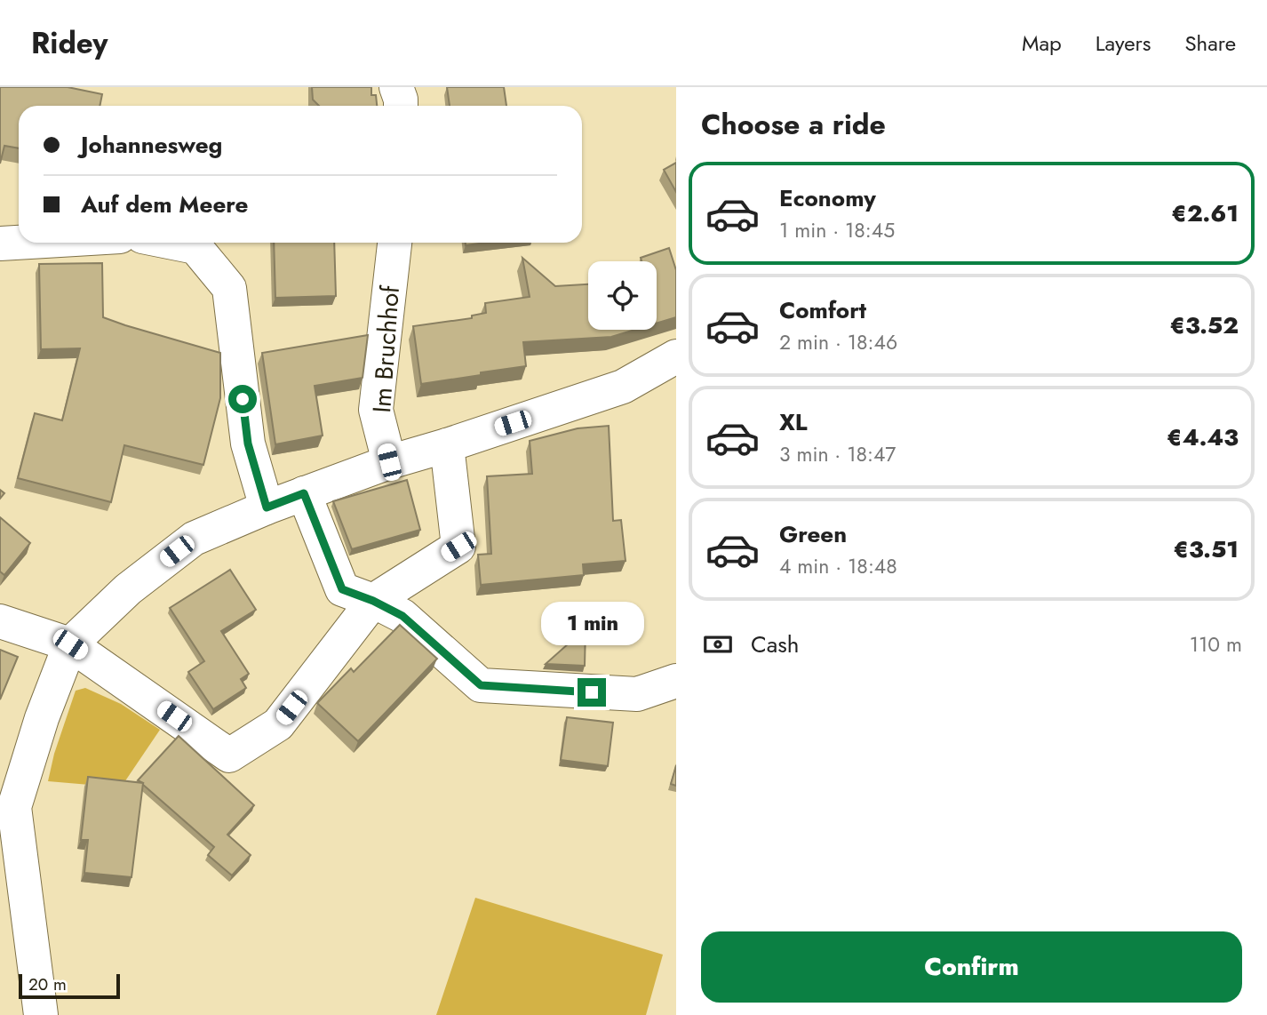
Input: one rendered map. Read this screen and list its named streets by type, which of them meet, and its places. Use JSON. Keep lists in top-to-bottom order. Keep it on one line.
{"streets":{"street":["Im Bruchhof"]},"scale_bar":"20 m","page":{"header":"Ridey","nav":["Map","Layers","Share"],"heading":"Choose a ride","banner":["Johannesweg","Auf dem Meere"],"list":[{"name":"Economy","note":"1 min · 18:45","value":"€2.61"},{"name":"Comfort","note":"2 min · 18:46","value":"€3.52"},{"name":"XL","note":"3 min · 18:47","value":"€4.43"},{"name":"Green","note":"4 min · 18:48","value":"€3.51"}],"bubble":"1 min","pay":["Cash","110 m"],"buttons":"Confirm","scale":"20 m"}}
